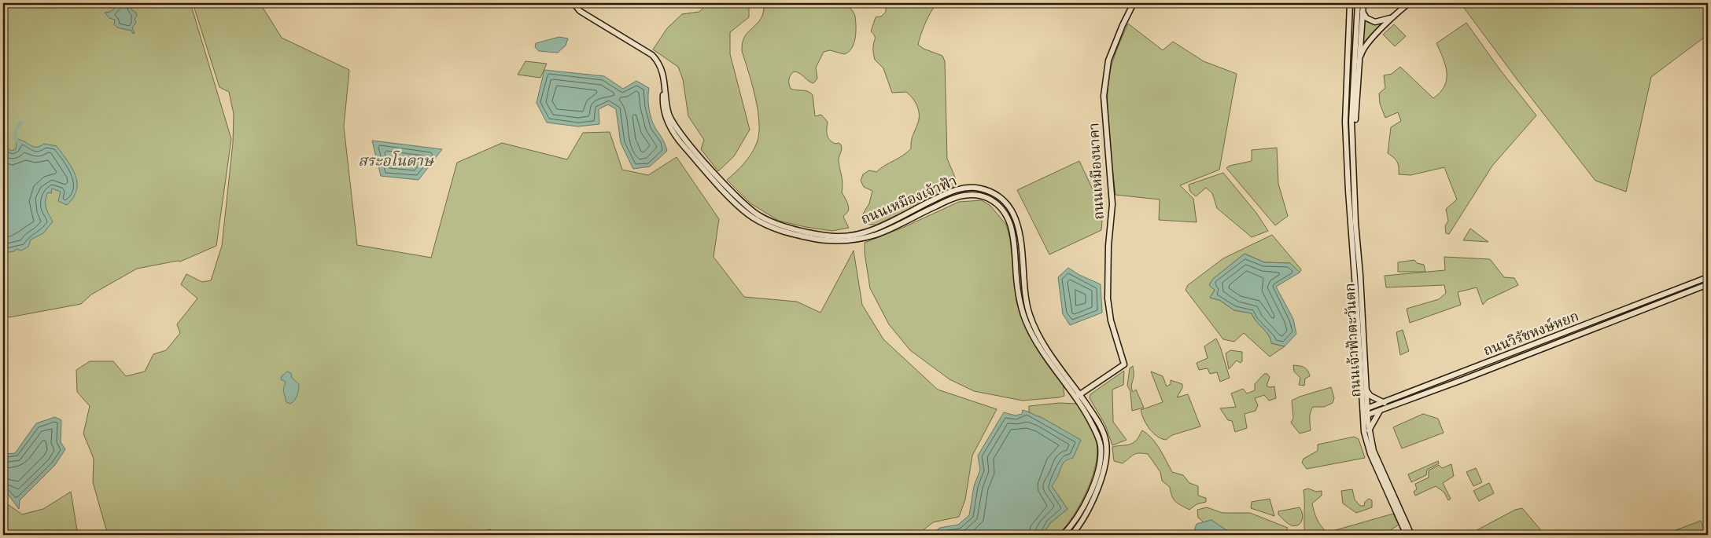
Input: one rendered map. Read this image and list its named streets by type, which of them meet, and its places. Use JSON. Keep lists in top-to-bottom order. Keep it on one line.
{"streets":{"main road":["ถนนเหมืองนาคา","ถนนเหมืองเจ้าฟ้า","ถนนวิรัชหงษ์หยก","ถนนเจ้าฟ้าตะวันตก"]},"crossings":[["ถนนเหมืองนาคา","ถนนเหมืองเจ้าฟ้า"],["ถนนวิรัชหงษ์หยก","ถนนเจ้าฟ้าตะวันตก"]],"water":["สระอโนดาษ"]}
